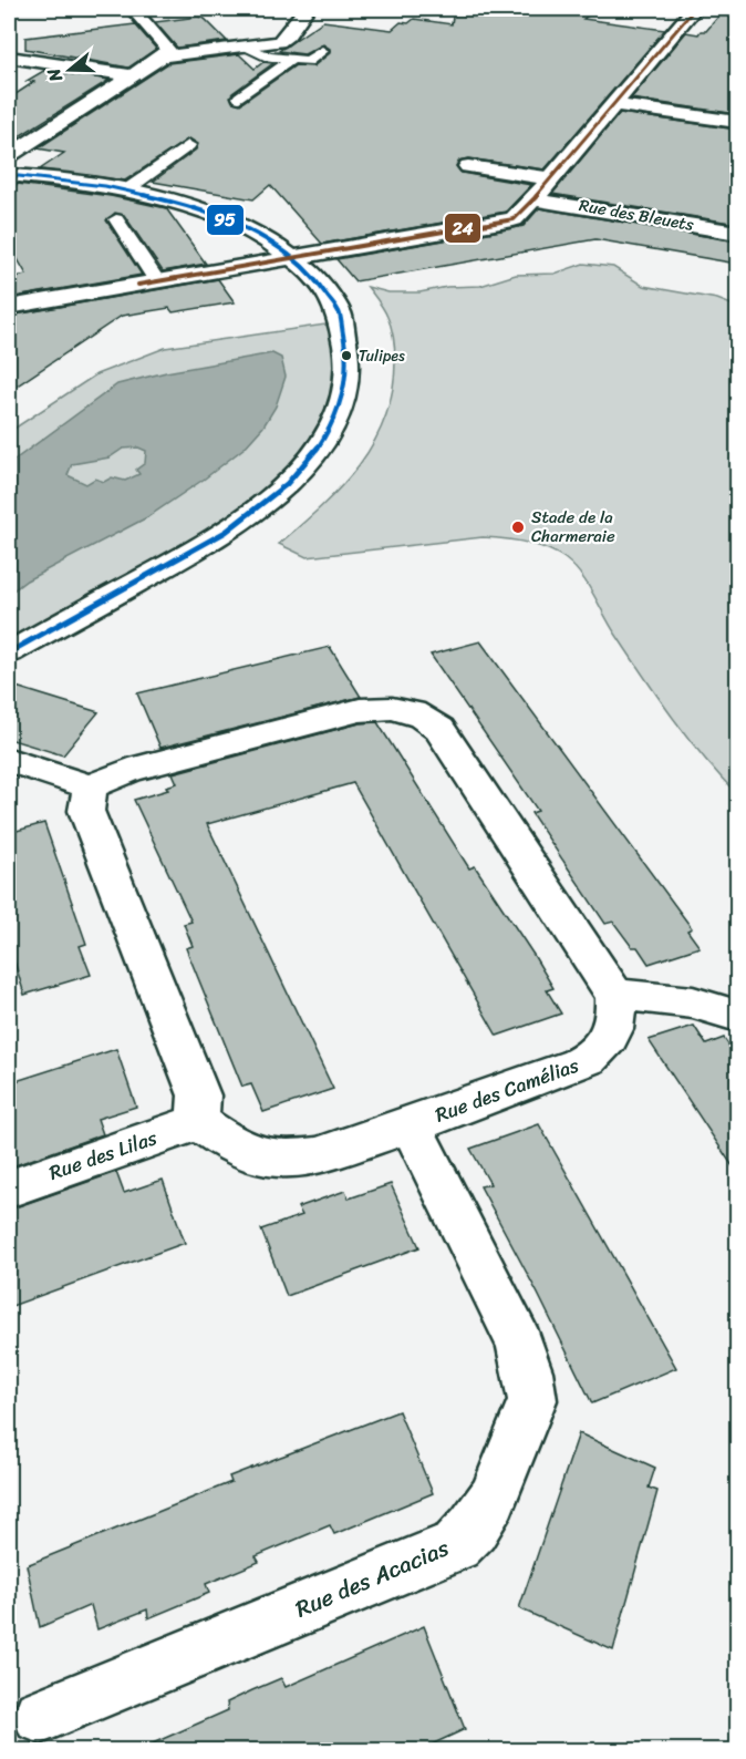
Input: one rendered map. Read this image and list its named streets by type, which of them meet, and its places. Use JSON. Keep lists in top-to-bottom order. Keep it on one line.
{"streets":{"street":["Rue des Bleuets","Rue des Camélias","Rue des Lilas","Rue des Acacias"]},"crossings":[["Rue des Camélias","Rue des Lilas"],["Rue des Camélias","Rue des Acacias"]],"places":["Tulipes","Stade de la Charmeraie"],"lines":["transit line 24","transit line 95"],"north":"left"}
